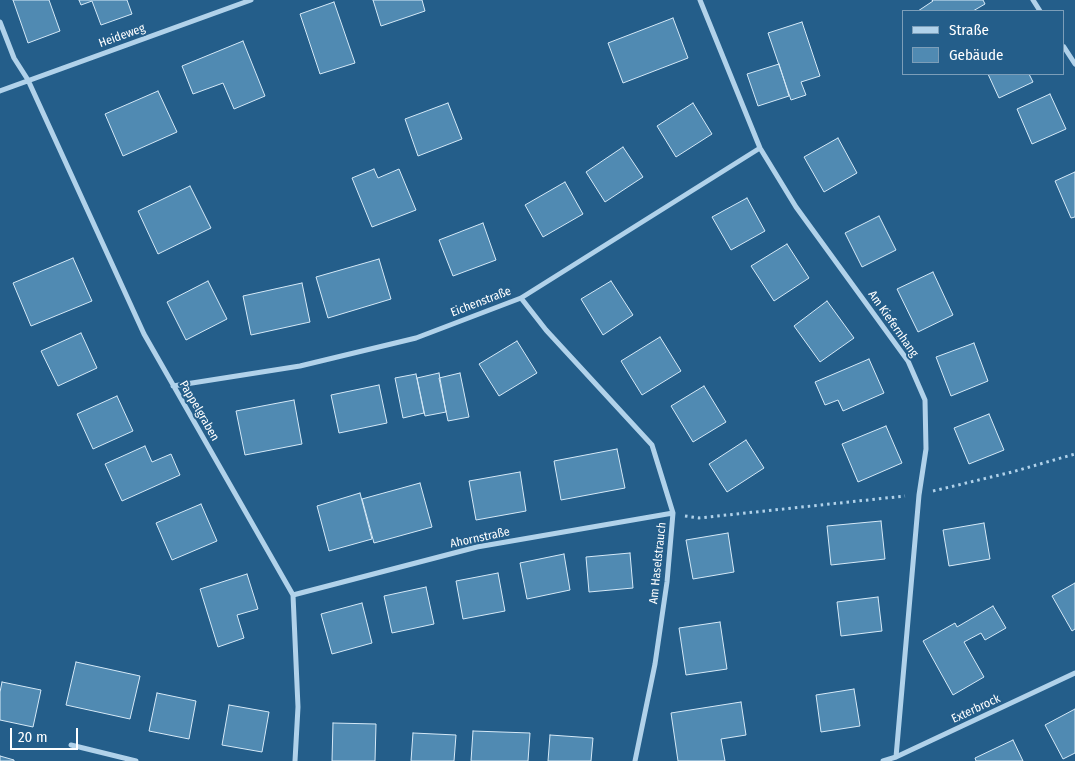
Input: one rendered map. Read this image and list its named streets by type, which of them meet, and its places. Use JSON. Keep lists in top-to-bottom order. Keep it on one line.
{"streets":{"street":["Heideweg","Eichenstraße","Am Kiefernhang","Pappelgraben","Ahornstraße","Am Haselstrauch","Exterbrock"]},"crossings":[["Heideweg","Pappelgraben"],["Eichenstraße","Am Kiefernhang"],["Eichenstraße","Pappelgraben"],["Eichenstraße","Am Haselstrauch"],["Am Kiefernhang","Exterbrock"],["Pappelgraben","Ahornstraße"],["Ahornstraße","Am Haselstrauch"]],"legend":["Straße","Gebäude"],"scale_bar":"20 m"}
